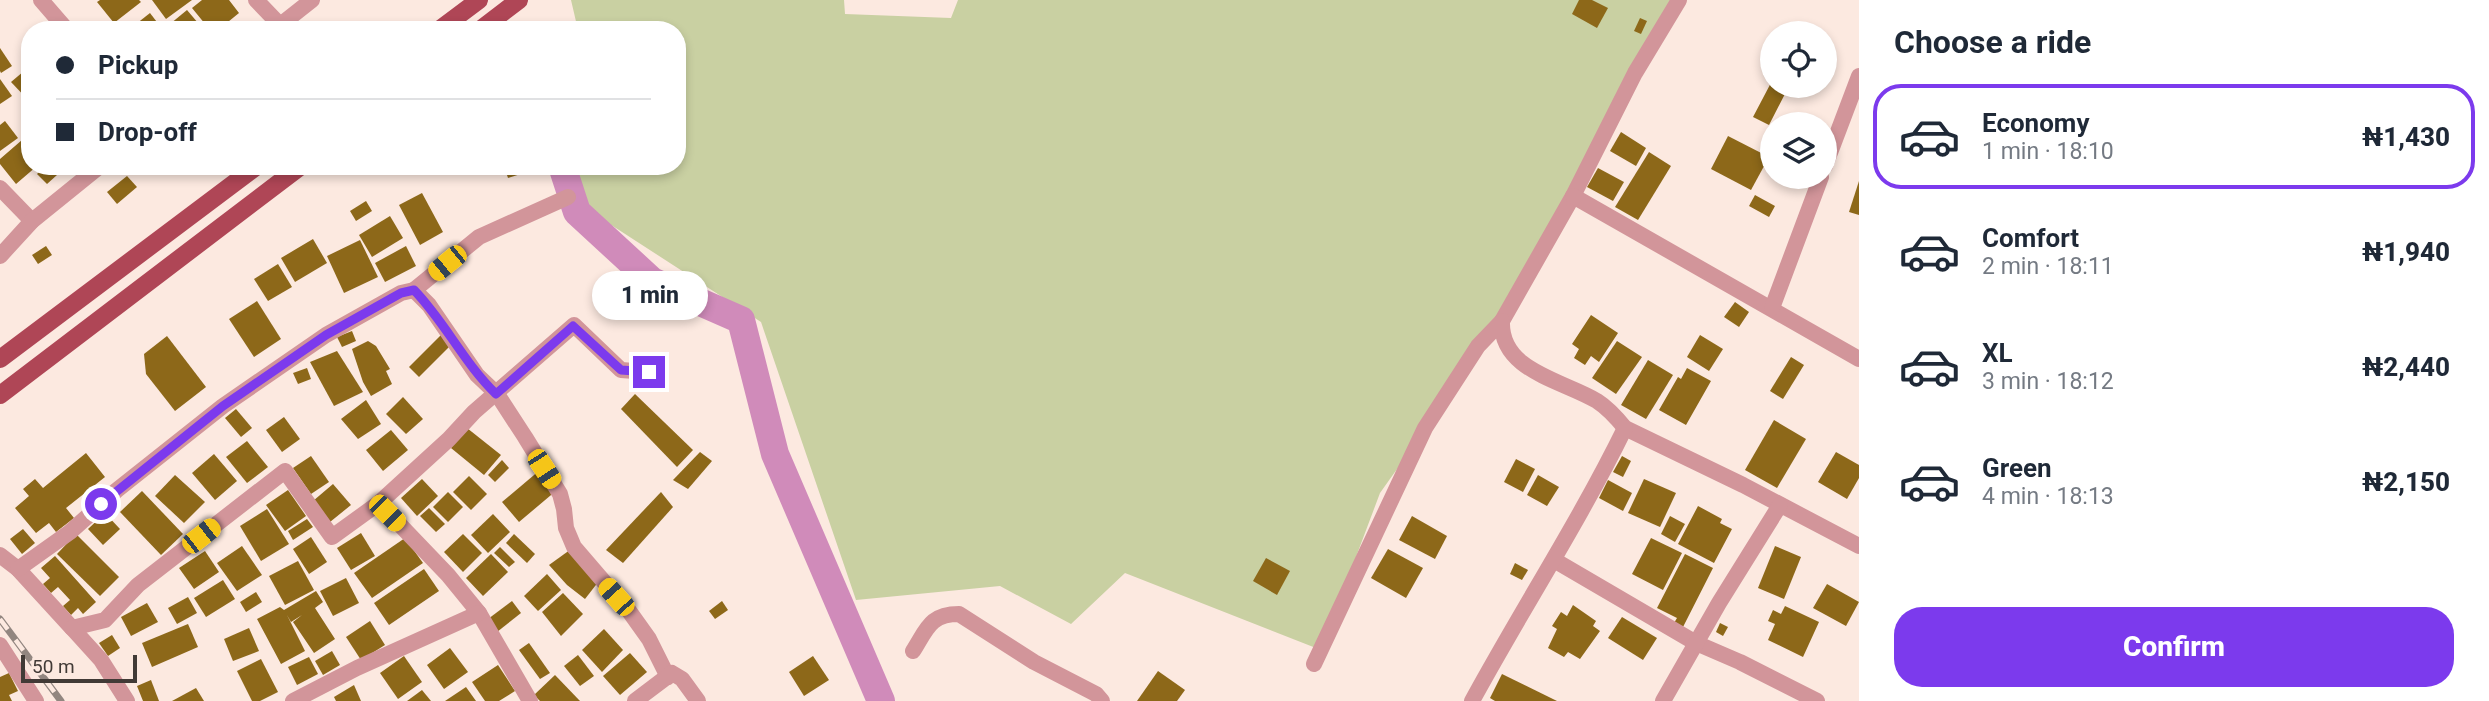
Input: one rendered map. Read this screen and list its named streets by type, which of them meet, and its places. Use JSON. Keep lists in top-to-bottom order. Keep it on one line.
{"scale_bar":"50 m","page":{"heading":"Choose a ride","banner":["Pickup","Drop-off"],"list":[{"name":"Economy","note":"1 min · 18:10","value":"₦1,430"},{"name":"Comfort","note":"2 min · 18:11","value":"₦1,940"},{"name":"XL","note":"3 min · 18:12","value":"₦2,440"},{"name":"Green","note":"4 min · 18:13","value":"₦2,150"}],"bubble":"1 min","buttons":"Confirm","scale":"50 m"}}
